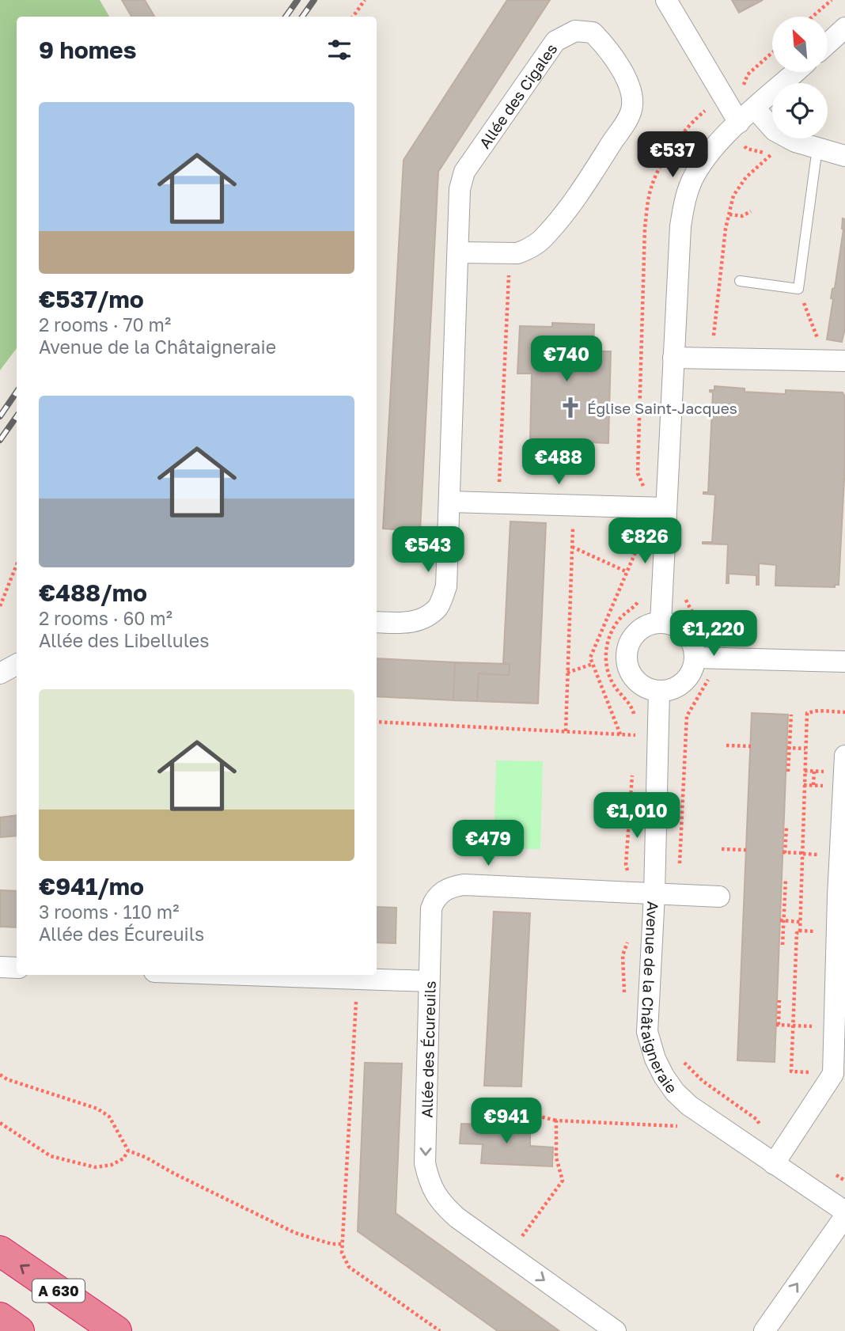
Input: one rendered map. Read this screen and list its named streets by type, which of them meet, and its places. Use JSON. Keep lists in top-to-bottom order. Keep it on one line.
{"streets":{"highway":["A 630"],"street":["Allée des Cigales","Avenue de la Châtaigneraie","Allée des Écureuils"]},"crossings":[["Avenue de la Châtaigneraie","Allée des Écureuils"]],"one_way":["Allée des Écureuils"],"places":{"church":["Église Saint-Jacques"]},"north":"top left","page":{"heading":"9 homes","list":[{"name":"€537/mo","note":"2 rooms · 70 m² · Avenue de la Châtaigneraie"},{"name":"€488/mo","note":"2 rooms · 60 m² · Allée des Libellules"},{"name":"€941/mo","note":"3 rooms · 110 m² · Allée des Écureuils"}],"price":["€537","€740","€488","€826","€543","€1,220","€1,010","€479","€941"]}}
